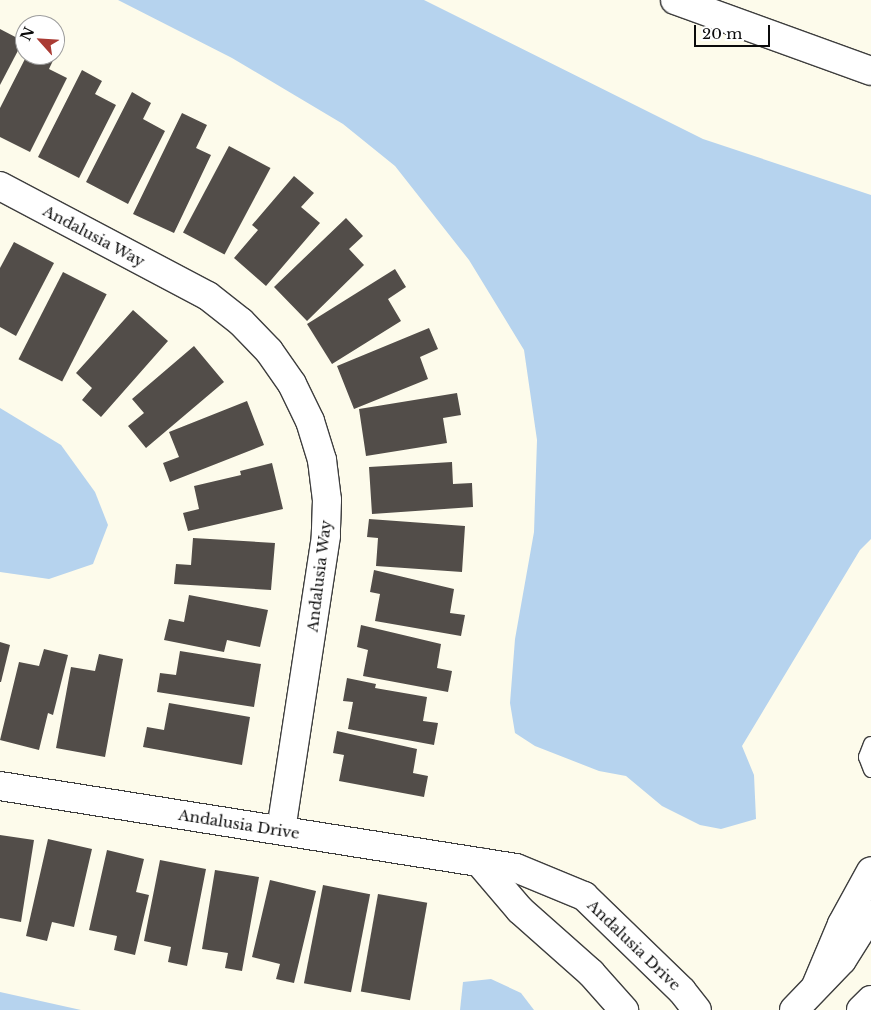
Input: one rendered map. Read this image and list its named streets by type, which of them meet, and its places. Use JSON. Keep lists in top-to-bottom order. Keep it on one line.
{"streets":{"street":["Andalusia Way","Andalusia Drive"]},"crossings":[["Andalusia Way","Andalusia Drive"]],"scale_bar":"20 m","north":"top left"}
